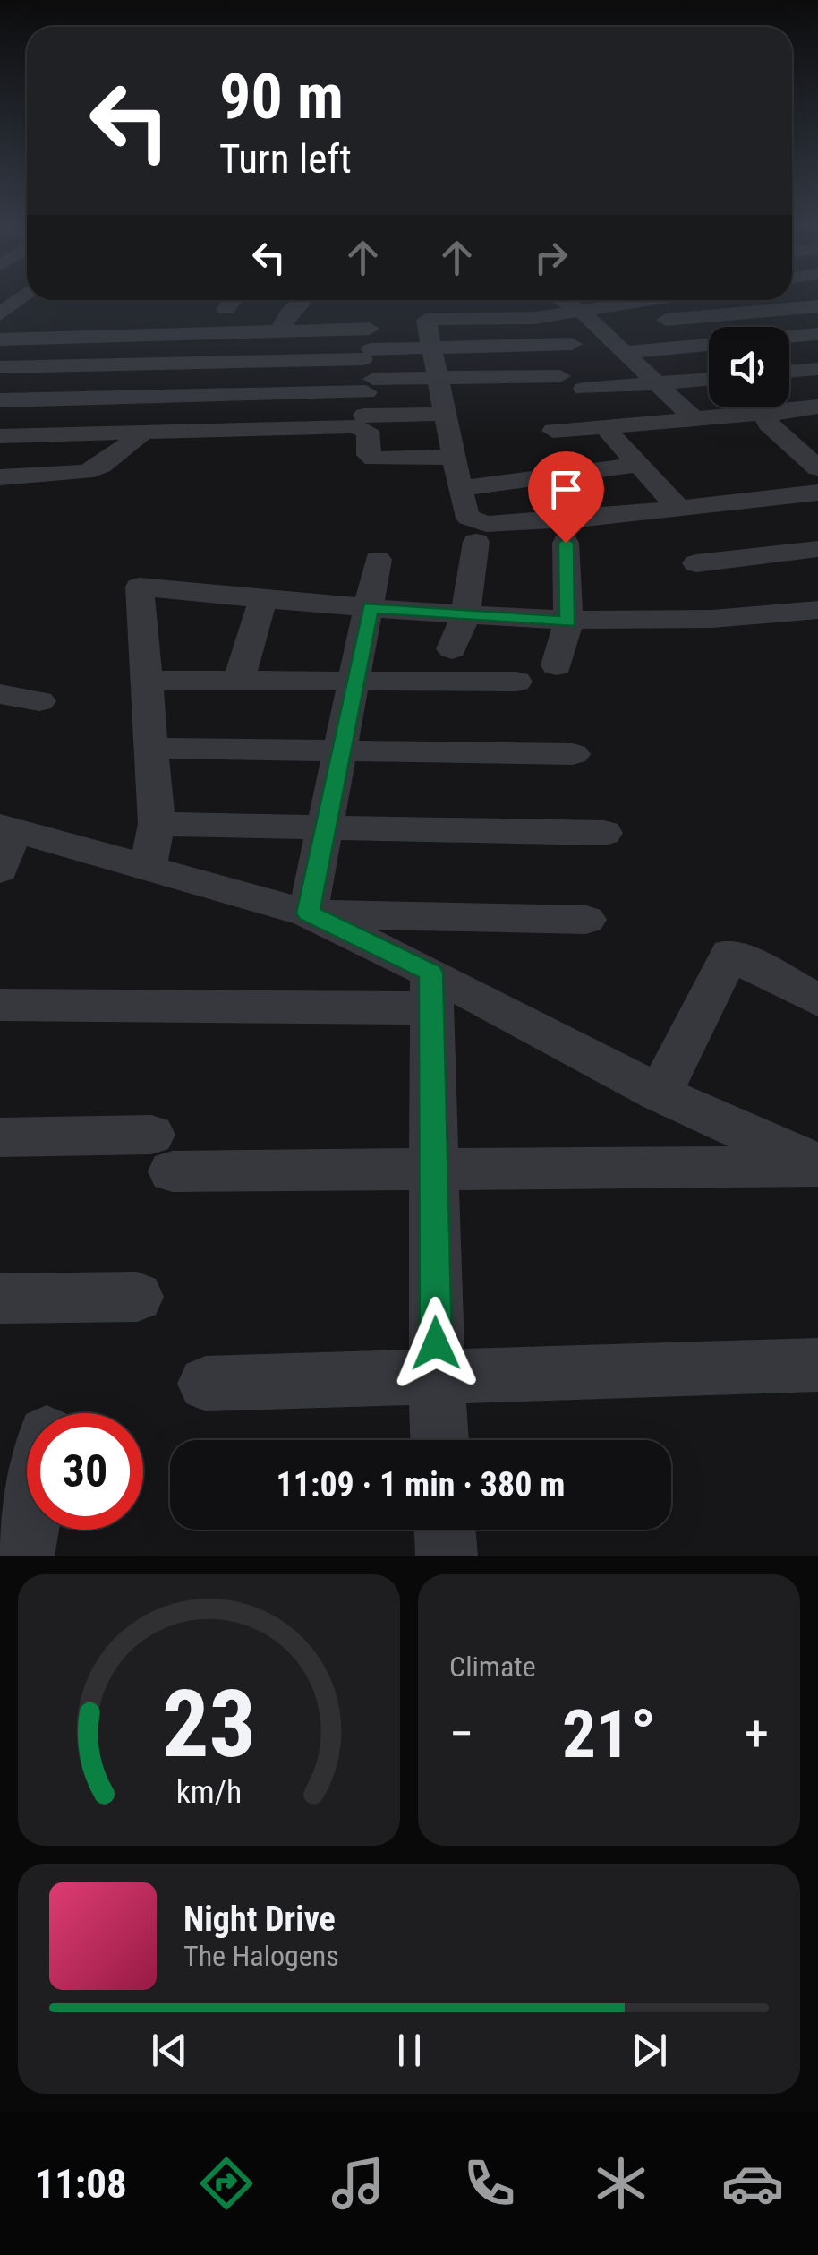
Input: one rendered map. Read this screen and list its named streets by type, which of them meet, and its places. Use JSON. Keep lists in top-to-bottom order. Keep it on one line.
{"page":{"turn":["90 m","Turn left"],"limit":"30","trip":"11:09 · 1 min · 380 m","tile":"Climate","heat":["−","21°","+"],"song":["Night Drive","The Halogens"],"tabs":"11:08","gauge":["23","km/h"]}}
